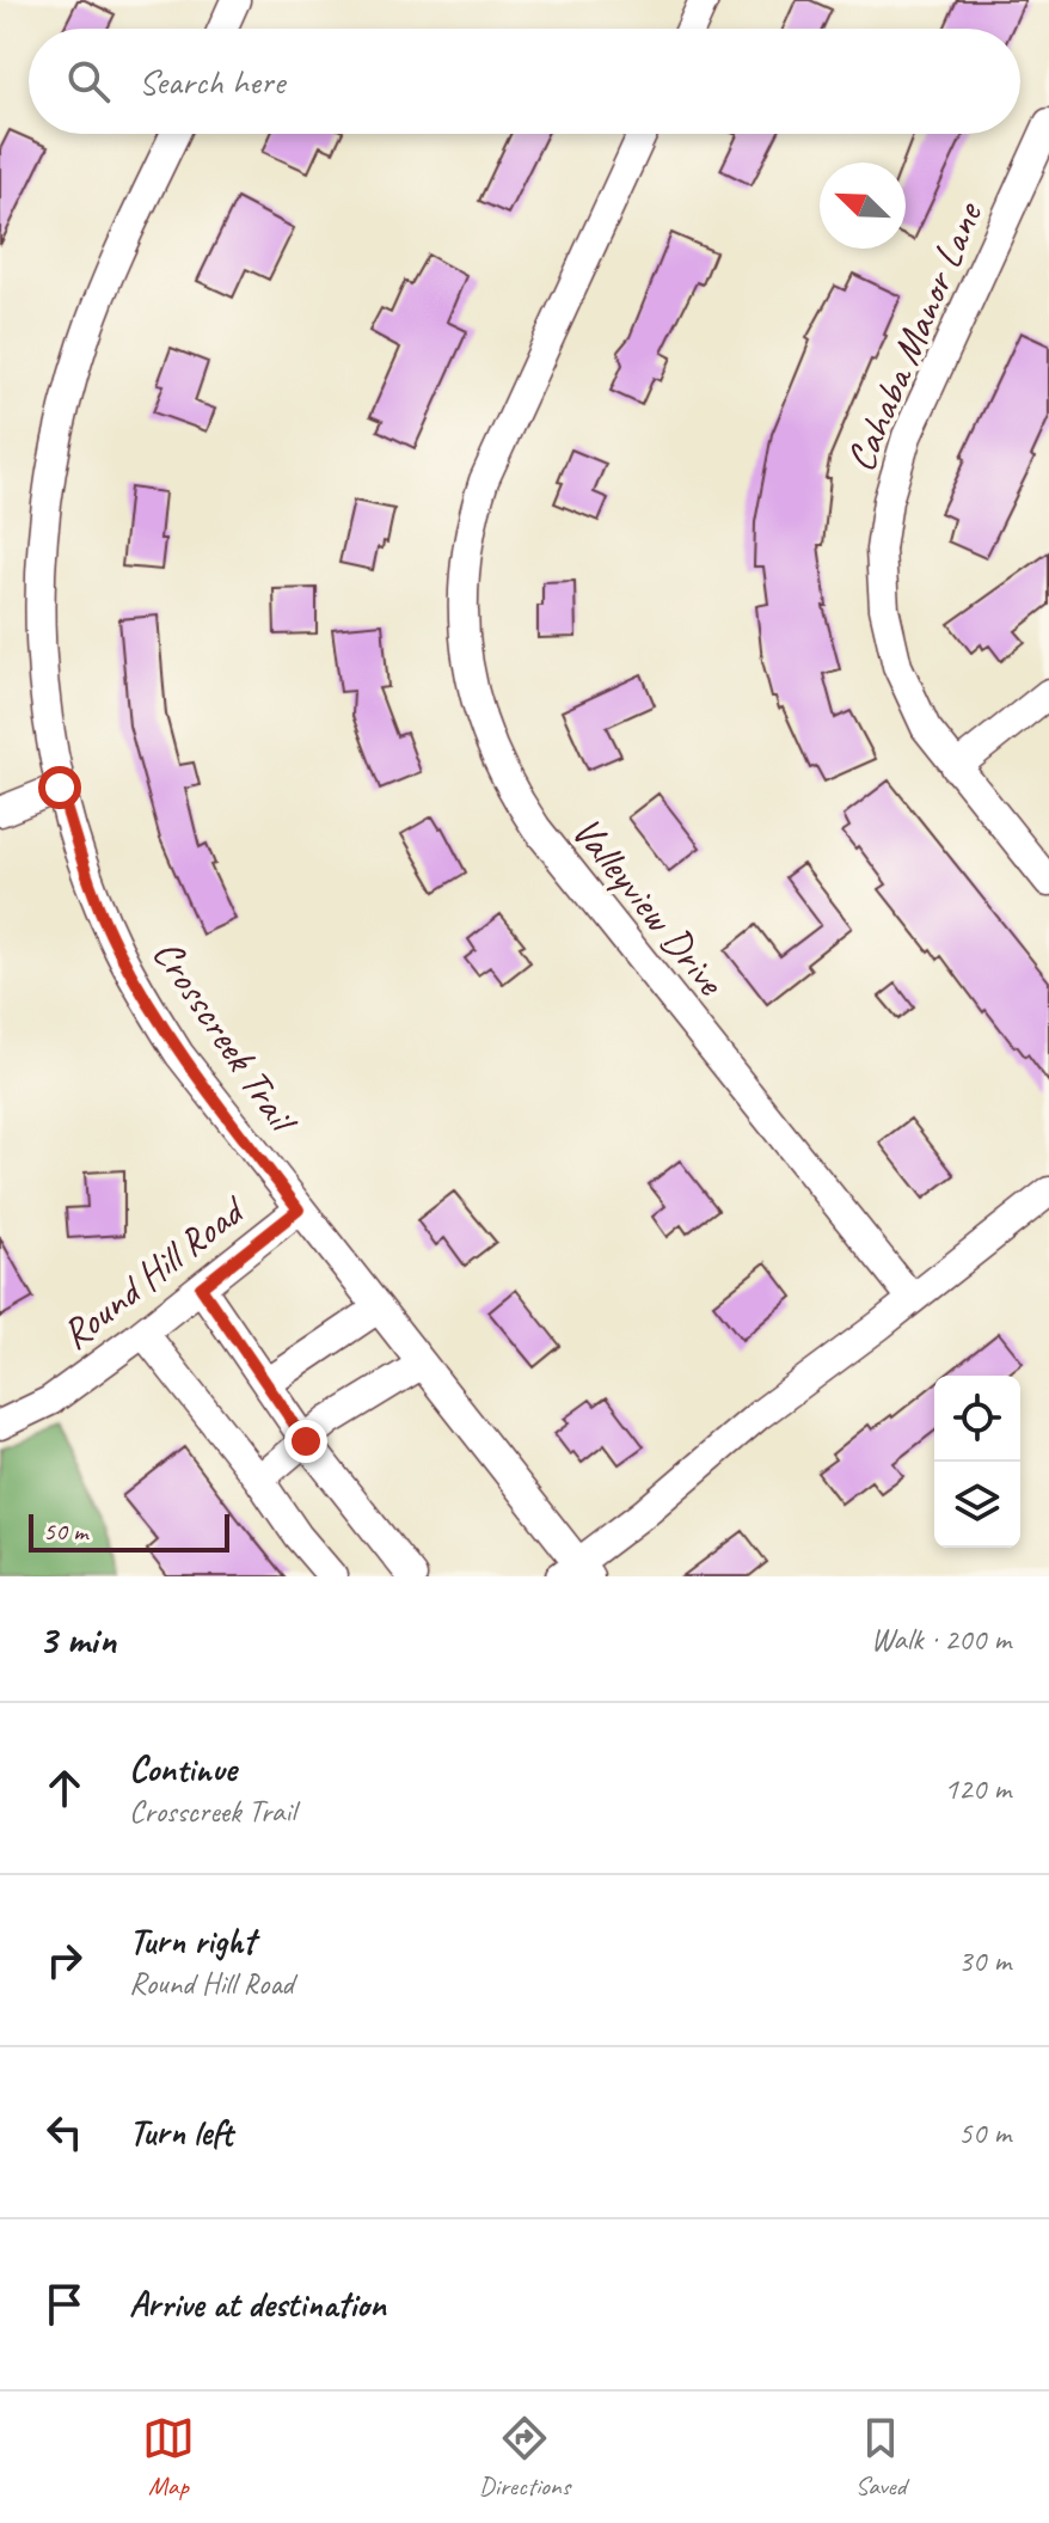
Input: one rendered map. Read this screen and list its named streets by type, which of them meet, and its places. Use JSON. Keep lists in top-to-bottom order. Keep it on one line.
{"streets":{"street":["Cahaba Manor Lane","Valleyview Drive","Crosscreek Trail","Round Hill Road"]},"crossings":[["Crosscreek Trail","Round Hill Road"]],"scale_bar":"50 m","north":"top left","page":{"search":"Search here","scale":"50 m","heading":["3 min","Walk · 200 m"],"list":[["Continue","Crosscreek Trail","120 m"],["Turn right","Round Hill Road","30 m"],["Turn left","50 m"],"Arrive at destination"],"nav":["Map","Directions","Saved"]}}
